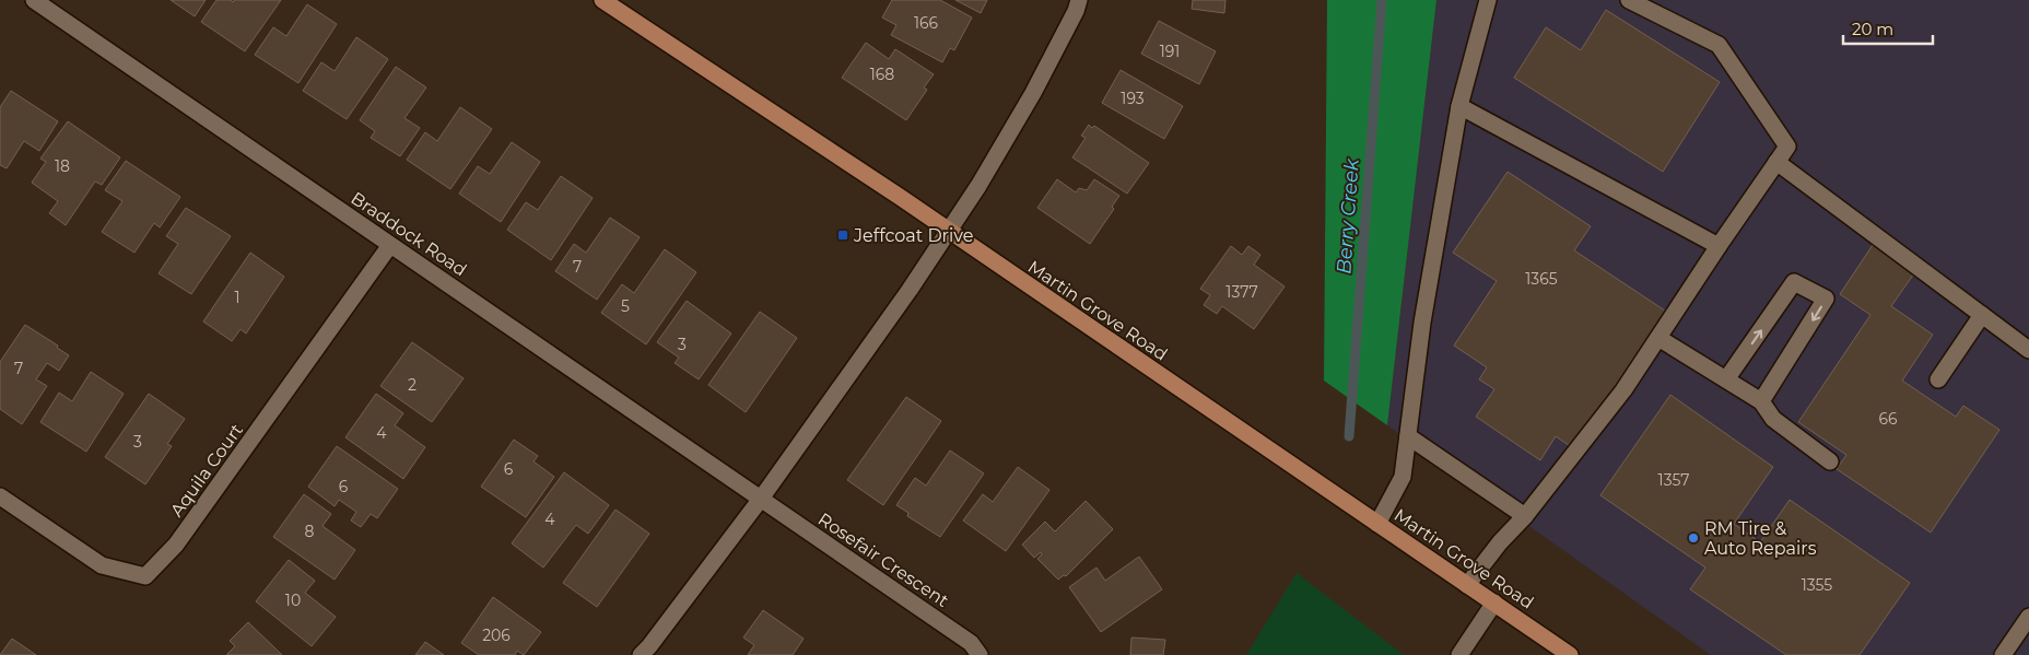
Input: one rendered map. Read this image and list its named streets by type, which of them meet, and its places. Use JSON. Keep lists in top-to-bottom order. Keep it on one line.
{"streets":{"main road":["Martin Grove Road"],"street":["Braddock Road","Aquila Court","Rosefair Crescent"]},"crossings":[["Braddock Road","Aquila Court"],["Braddock Road","Rosefair Crescent"]],"water":["Berry Creek"],"places":{"transit":["Jeffcoat Drive"],"other":["RM Tire & Auto Repairs"]},"house_numbers":["166","191","168","193","18","7","1365","1377","1","5","3","7","2","66","4","3","6","1357","6","4","8","1355","10","206"],"scale_bar":"20 m"}
